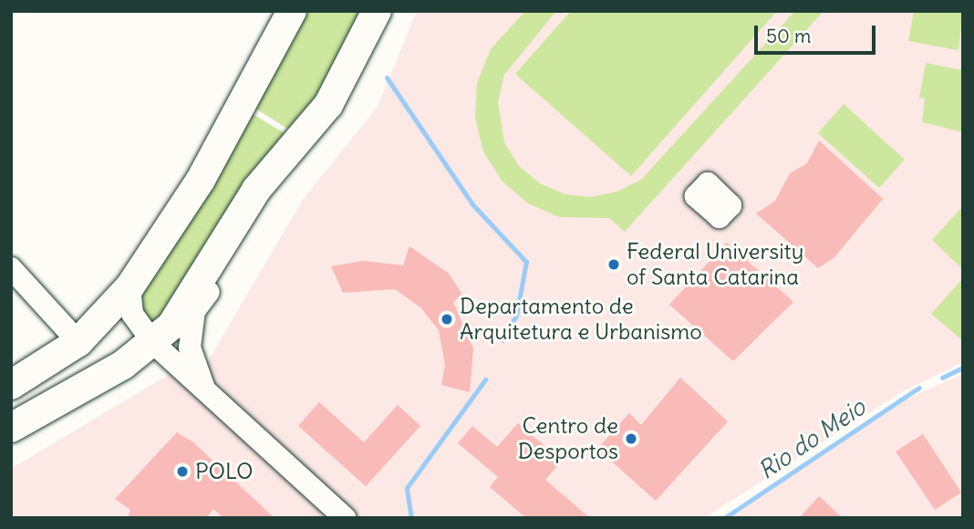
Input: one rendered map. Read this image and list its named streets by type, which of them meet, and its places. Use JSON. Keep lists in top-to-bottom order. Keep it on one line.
{"water":["Rio do Meio"],"places":["Federal University of Santa Catarina","Departamento de Arquitetura e Urbanismo","Centro de Desportos","POLO"],"scale_bar":"50 m"}
